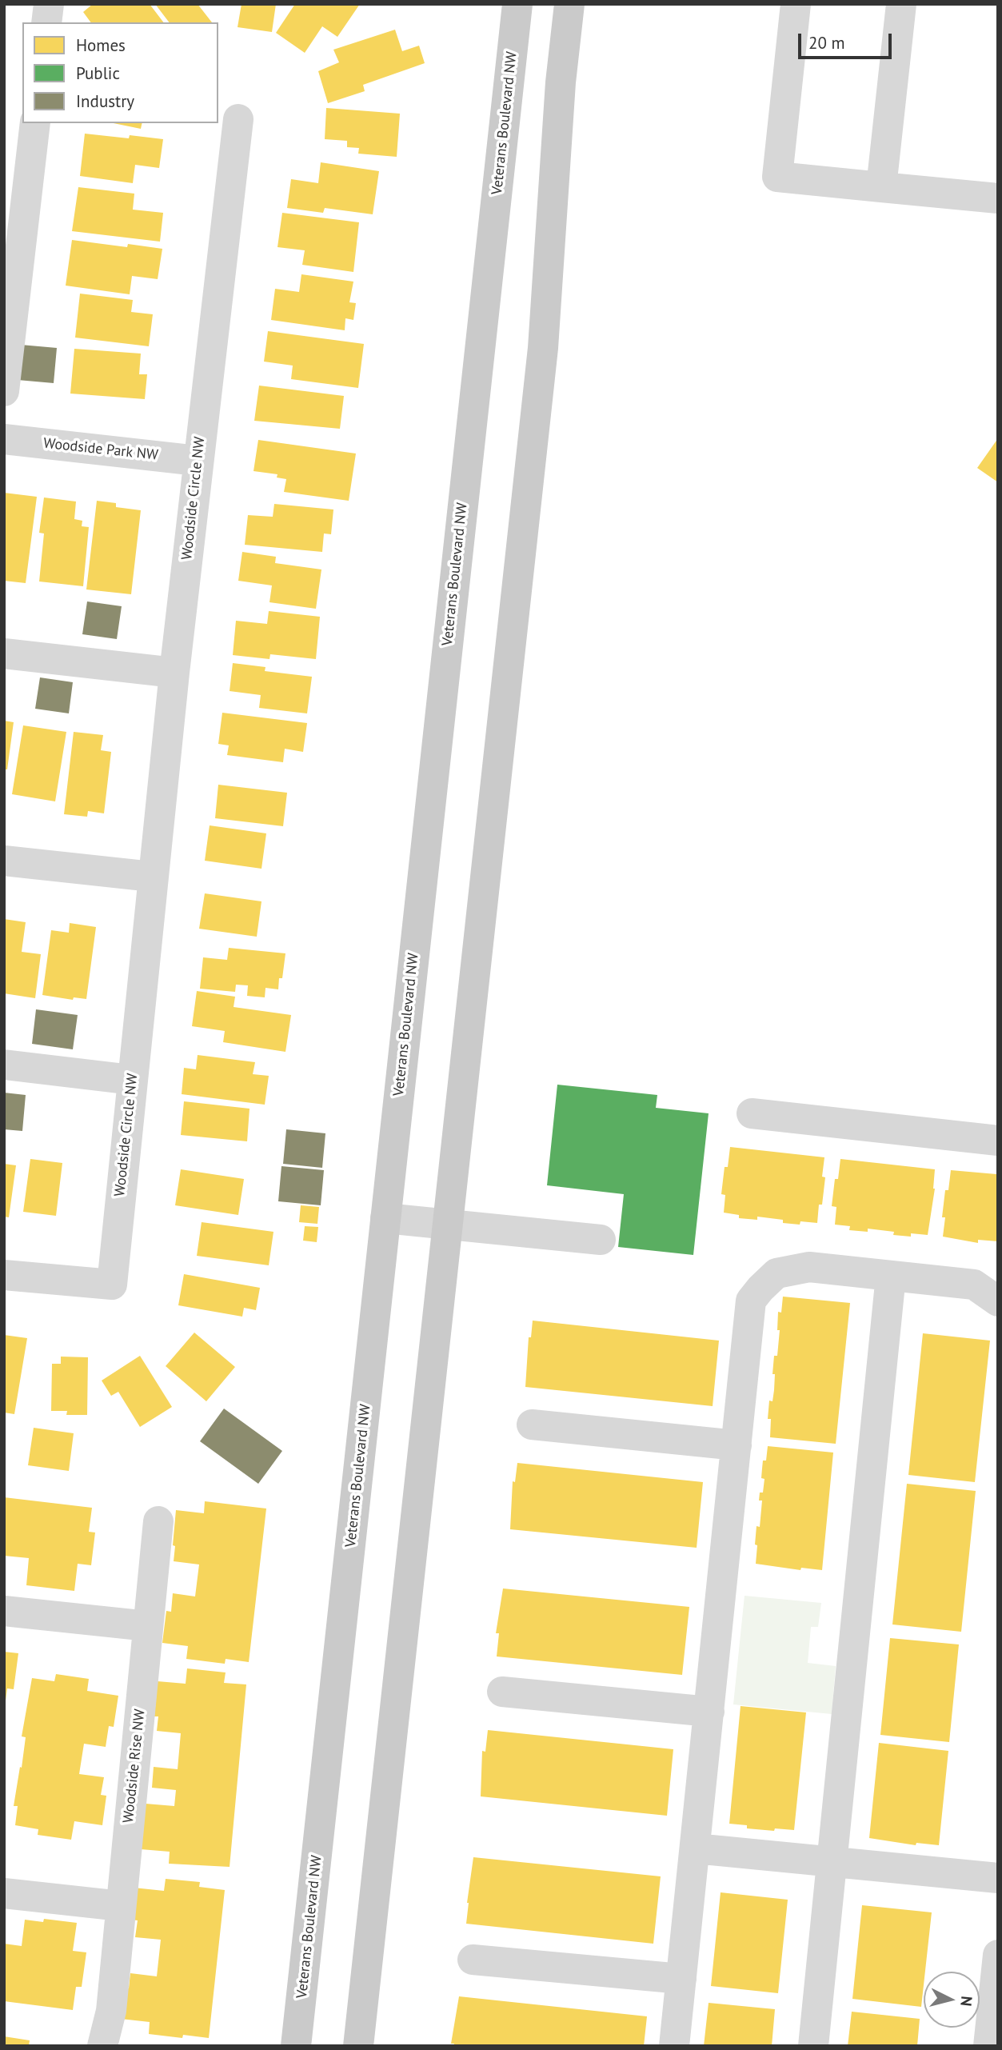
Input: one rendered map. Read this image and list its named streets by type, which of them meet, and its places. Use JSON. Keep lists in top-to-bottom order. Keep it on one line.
{"streets":{"main road":["Veterans Boulevard NW"],"street":["Woodside Park NW","Woodside Circle NW","Woodside Rise NW"]},"crossings":[["Woodside Park NW","Woodside Circle NW"]],"legend":["Homes","Public","Industry"],"scale_bar":"20 m","north":"right"}
